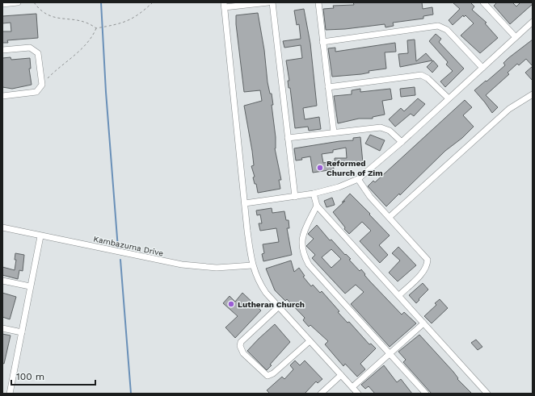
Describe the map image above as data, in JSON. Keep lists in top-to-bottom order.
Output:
{
  "streets": {
    "street": ["Kambazuma Drive"]
  },
  "places": ["Reformed Church of Zim", "Lutheran Church"],
  "scale_bar": "100 m"
}
